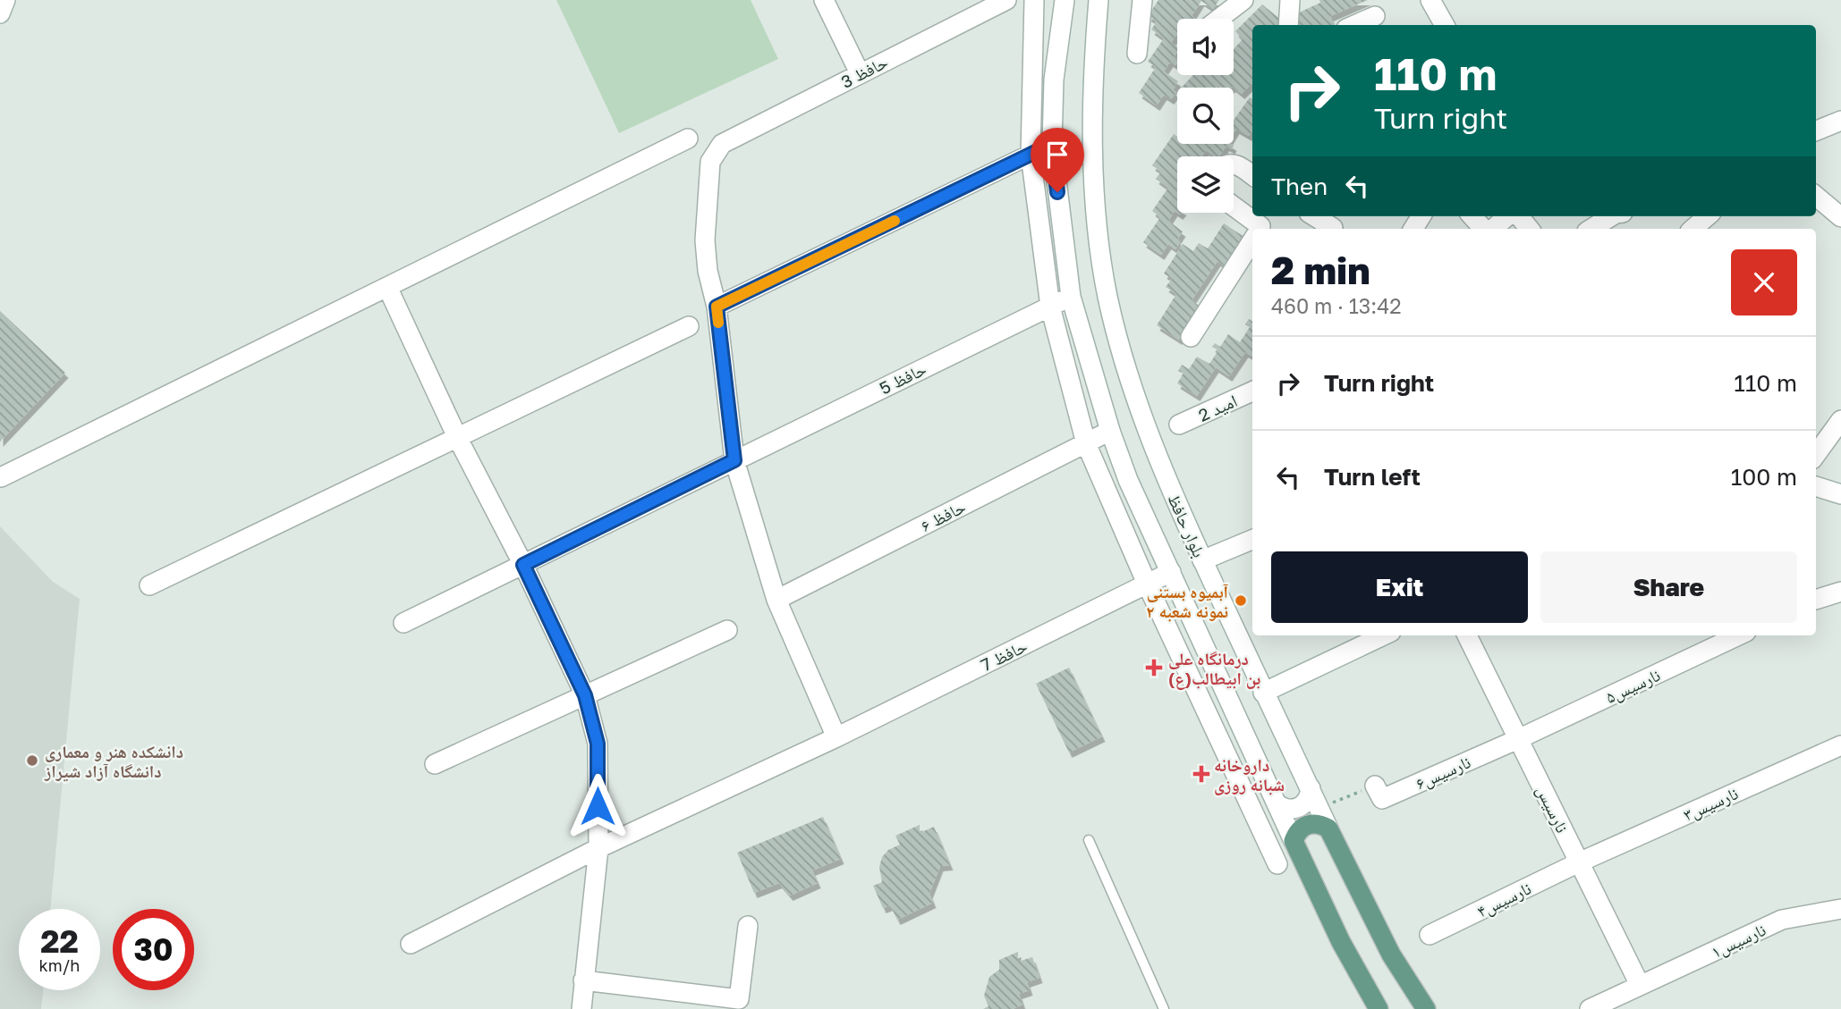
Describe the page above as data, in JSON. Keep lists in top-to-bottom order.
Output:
{
  "streets": {
    "main road": ["بلوار حافظ"],
    "street": [
      "حافظ 3",
      "حافظ 5",
      "امید 2",
      "حافظ ۶",
      "حافظ 7",
      "نارسیس۵",
      "نارسیس۶",
      "نارسیس۳",
      "نارسیس",
      "نارسیس۴",
      "نارسیس۱"
    ]
  },
  "crossings": [
    ["حافظ 5", "بلوار حافظ"],
    ["حافظ ۶", "بلوار حافظ"],
    ["بلوار حافظ", "حافظ 7"],
    ["نارسیس۵", "نارسیس۶"],
    ["نارسیس۵", "نارسیس"],
    ["نارسیس۶", "نارسیس"],
    ["نارسیس۳", "نارسیس"],
    ["نارسیس۳", "نارسیس۴"],
    ["نارسیس", "نارسیس۴"],
    ["نارسیس", "نارسیس۱"]
  ],
  "places": {
    "other": ["آبمیوه بستنی نمونه شعبه ۲", "دانشکده هنر و معماری دانشگاه آزاد شیراز"],
    "health": ["درمانگاه علی بن ابیطالب(ع)", "داروخانه شبانه روزی"]
  },
  "page": {
    "turn": ["110 m", "Turn right"],
    "then": "Then",
    "heading": ["2 min", "460 m · 13:42"],
    "list": [
      {
        "name": "Turn right",
        "value": "110 m"
      },
      {
        "name": "Turn left",
        "value": "100 m"
      }
    ],
    "buttons": ["Exit", "Share"],
    "speed": "22 km/h",
    "limit": "30"
  }
}
